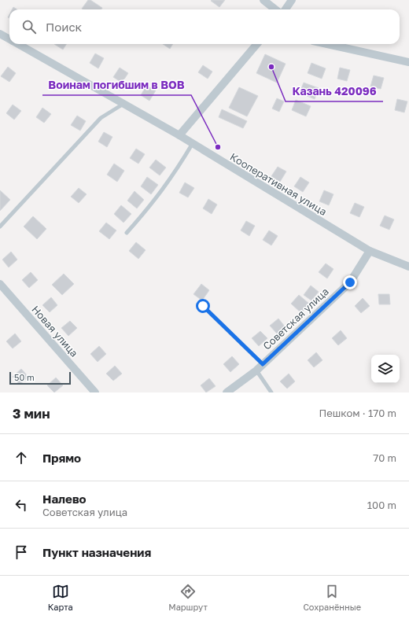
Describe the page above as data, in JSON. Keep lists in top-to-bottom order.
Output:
{
  "streets": {
    "street": ["Кооперативная улица", "Советская улица", "Новая улица"]
  },
  "crossings": [
    ["Кооперативная улица", "Советская улица"]
  ],
  "places": ["Казань 420096", "Воинам погибшим в ВОВ"],
  "scale_bar": "50 m",
  "page": {
    "search": "Поиск",
    "scale": "50 m",
    "heading": ["3 мин", "Пешком · 170 m"],
    "list": [
      ["Прямо", "70 m"],
      ["Налево", "Советская улица", "100 m"],
      "Пункт назначения"
    ],
    "nav": ["Карта", "Маршрут", "Сохранённые"]
  }
}
